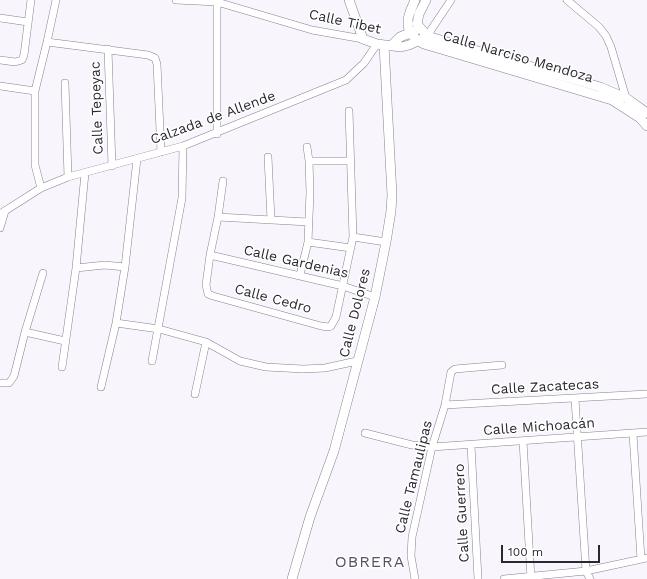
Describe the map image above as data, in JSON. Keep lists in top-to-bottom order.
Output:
{
  "streets": {
    "street": [
      "Calle Tibet",
      "Calle Narciso Mendoza",
      "Calle Tepeyac",
      "Calzada de Allende",
      "Calle Gardenias",
      "Calle Cedro",
      "Calle Dolores",
      "Calle Zacatecas",
      "Calle Michoacán",
      "Calle Tamaulipas",
      "Calle Guerrero"
    ]
  },
  "crossings": [
    ["Calle Tibet", "Calle Narciso Mendoza"],
    ["Calle Tibet", "Calzada de Allende"],
    ["Calle Tibet", "Calle Dolores"],
    ["Calle Tepeyac", "Calzada de Allende"],
    ["Calzada de Allende", "Calle Dolores"],
    ["Calle Gardenias", "Calle Cedro"],
    ["Calle Gardenias", "Calle Dolores"],
    ["Calle Zacatecas", "Calle Tamaulipas"],
    ["Calle Michoacán", "Calle Tamaulipas"],
    ["Calle Michoacán", "Calle Guerrero"]
  ],
  "districts": ["OBRERA"],
  "scale_bar": "100 m"
}
